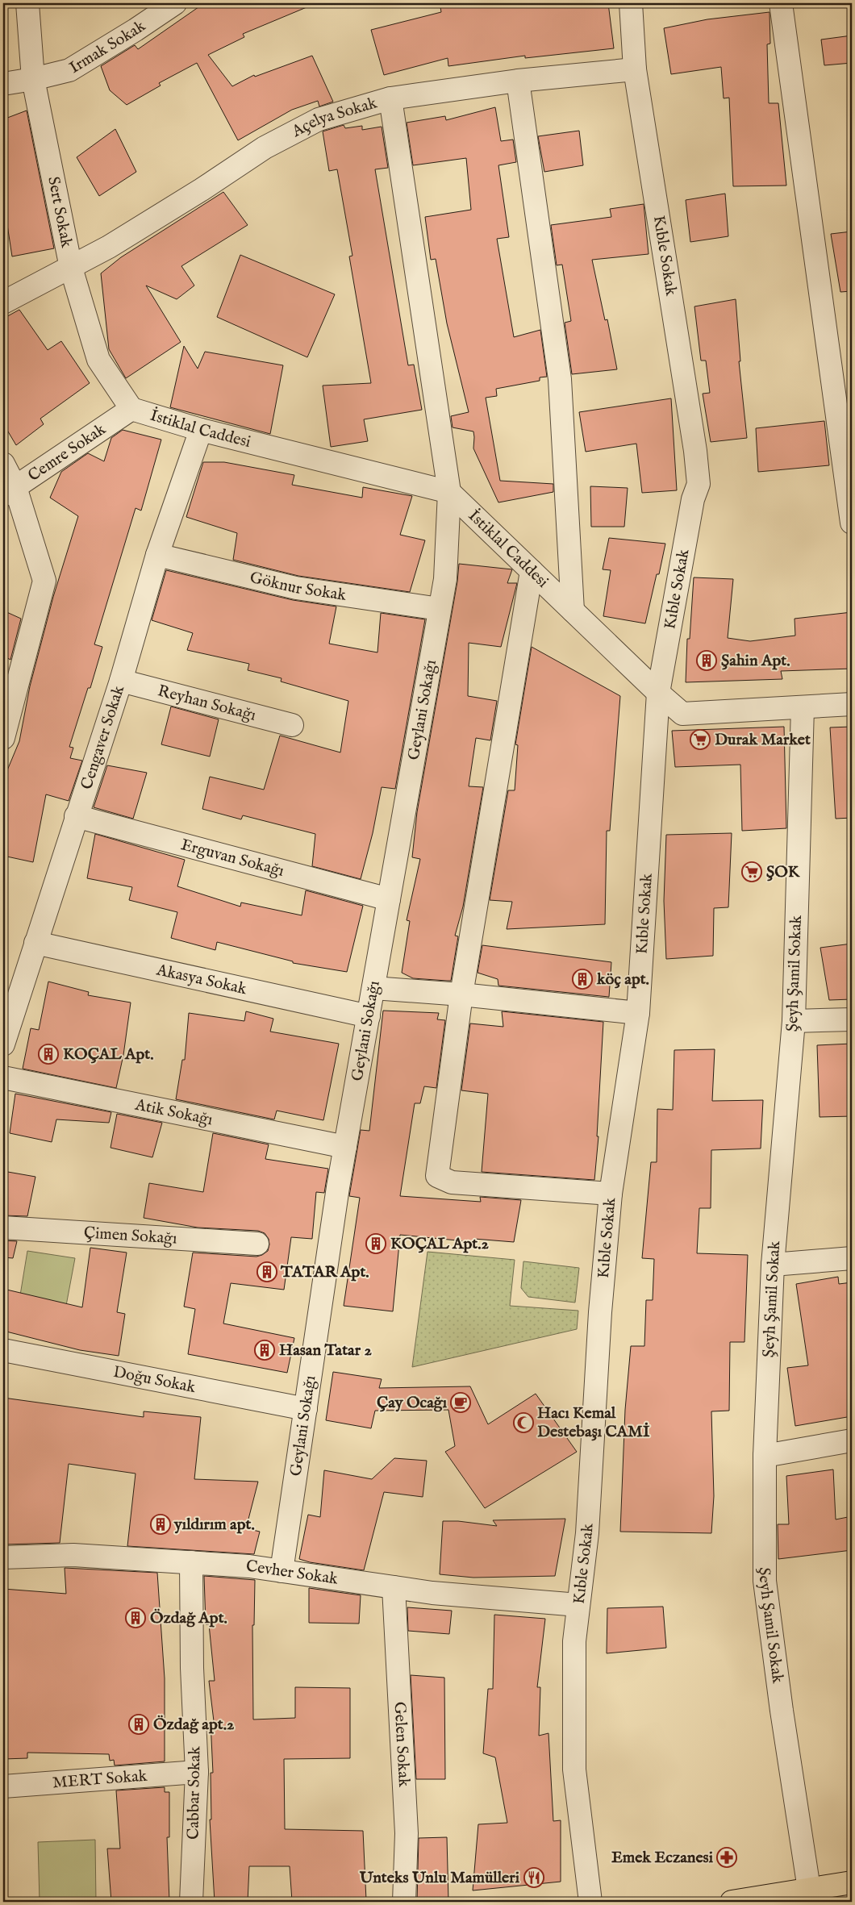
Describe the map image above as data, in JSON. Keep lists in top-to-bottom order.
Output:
{
  "streets": {
    "street": [
      "Irmak Sokak",
      "Açelya Sokak",
      "Sert Sokak",
      "Kıble Sokak",
      "İstiklal Caddesi",
      "Cemre Sokak",
      "Göknur Sokak",
      "Reyhan Sokağı",
      "Geylani Sokağı",
      "Cengaver Sokak",
      "Erguvan Sokağı",
      "Şeyh Şamil Sokak",
      "Akasya Sokak",
      "Atik Sokağı",
      "Çimen Sokağı",
      "Doğu Sokak",
      "Cevher Sokak",
      "Gelen Sokak",
      "MERT Sokak",
      "Cabbar Sokak"
    ]
  },
  "crossings": [
    ["Irmak Sokak", "Sert Sokak"],
    ["Açelya Sokak", "Sert Sokak"],
    ["Açelya Sokak", "Kıble Sokak"],
    ["Açelya Sokak", "Geylani Sokağı"],
    ["Sert Sokak", "İstiklal Caddesi"],
    ["Sert Sokak", "Cemre Sokak"],
    ["Kıble Sokak", "İstiklal Caddesi"],
    ["Kıble Sokak", "Cevher Sokak"],
    ["İstiklal Caddesi", "Cemre Sokak"],
    ["İstiklal Caddesi", "Geylani Sokağı"],
    ["İstiklal Caddesi", "Cengaver Sokak"],
    ["İstiklal Caddesi", "Şeyh Şamil Sokak"],
    ["Göknur Sokak", "Geylani Sokağı"],
    ["Göknur Sokak", "Cengaver Sokak"],
    ["Reyhan Sokağı", "Cengaver Sokak"],
    ["Geylani Sokağı", "Erguvan Sokağı"],
    ["Geylani Sokağı", "Akasya Sokak"],
    ["Geylani Sokağı", "Atik Sokağı"],
    ["Geylani Sokağı", "Doğu Sokak"],
    ["Geylani Sokağı", "Cevher Sokak"],
    ["Cengaver Sokak", "Erguvan Sokağı"],
    ["Cengaver Sokak", "Akasya Sokak"],
    ["Cevher Sokak", "Gelen Sokak"],
    ["Cevher Sokak", "Cabbar Sokak"],
    ["MERT Sokak", "Cabbar Sokak"]
  ],
  "places": {
    "building": [
      "Şahin Apt.",
      "köç apt.",
      "KOÇAL Apt.",
      "KOÇAL Apt.2",
      "TATAR Apt.",
      "Hasan Tatar 2",
      "yıldırım apt.",
      "Özdağ Apt.",
      "Özdağ apt.2"
    ],
    "supermarket": ["Durak Market", "ŞOK"],
    "cafe": ["Çay Ocağı"],
    "mosque": ["Hacı Kemal Destebaşı CAMİ"],
    "pharmacy": ["Emek Eczanesi"],
    "restaurant": ["Unteks Unlu Mamülleri"]
  }
}
